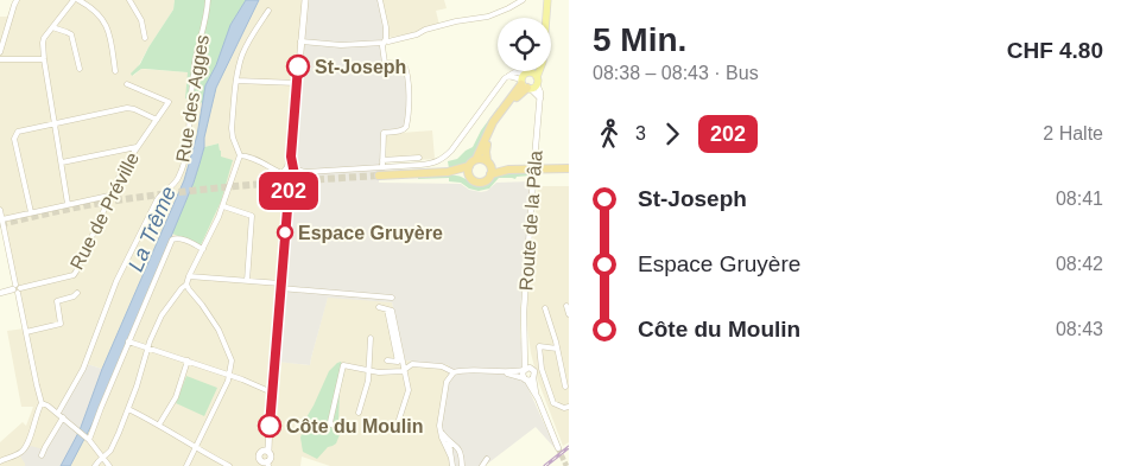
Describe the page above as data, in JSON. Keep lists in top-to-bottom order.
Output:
{
  "streets": {
    "street": ["Rue des Agges", "Rue de Préville", "Route de la Pâla"]
  },
  "water": ["La Trême"],
  "places": ["St-Joseph", "Espace Gruyère", "Côte du Moulin"],
  "lines": ["bus line 202"],
  "page": {
    "on_map": "202",
    "heading": ["5 Min.", "08:38 – 08:43 · Bus", "CHF 4.80"],
    "legs": ["3", "202", "2 Halte"],
    "list": [
      {
        "name": "St-Joseph",
        "value": "08:41"
      },
      {
        "name": "Espace Gruyère",
        "value": "08:42"
      },
      {
        "name": "Côte du Moulin",
        "value": "08:43"
      }
    ]
  }
}
